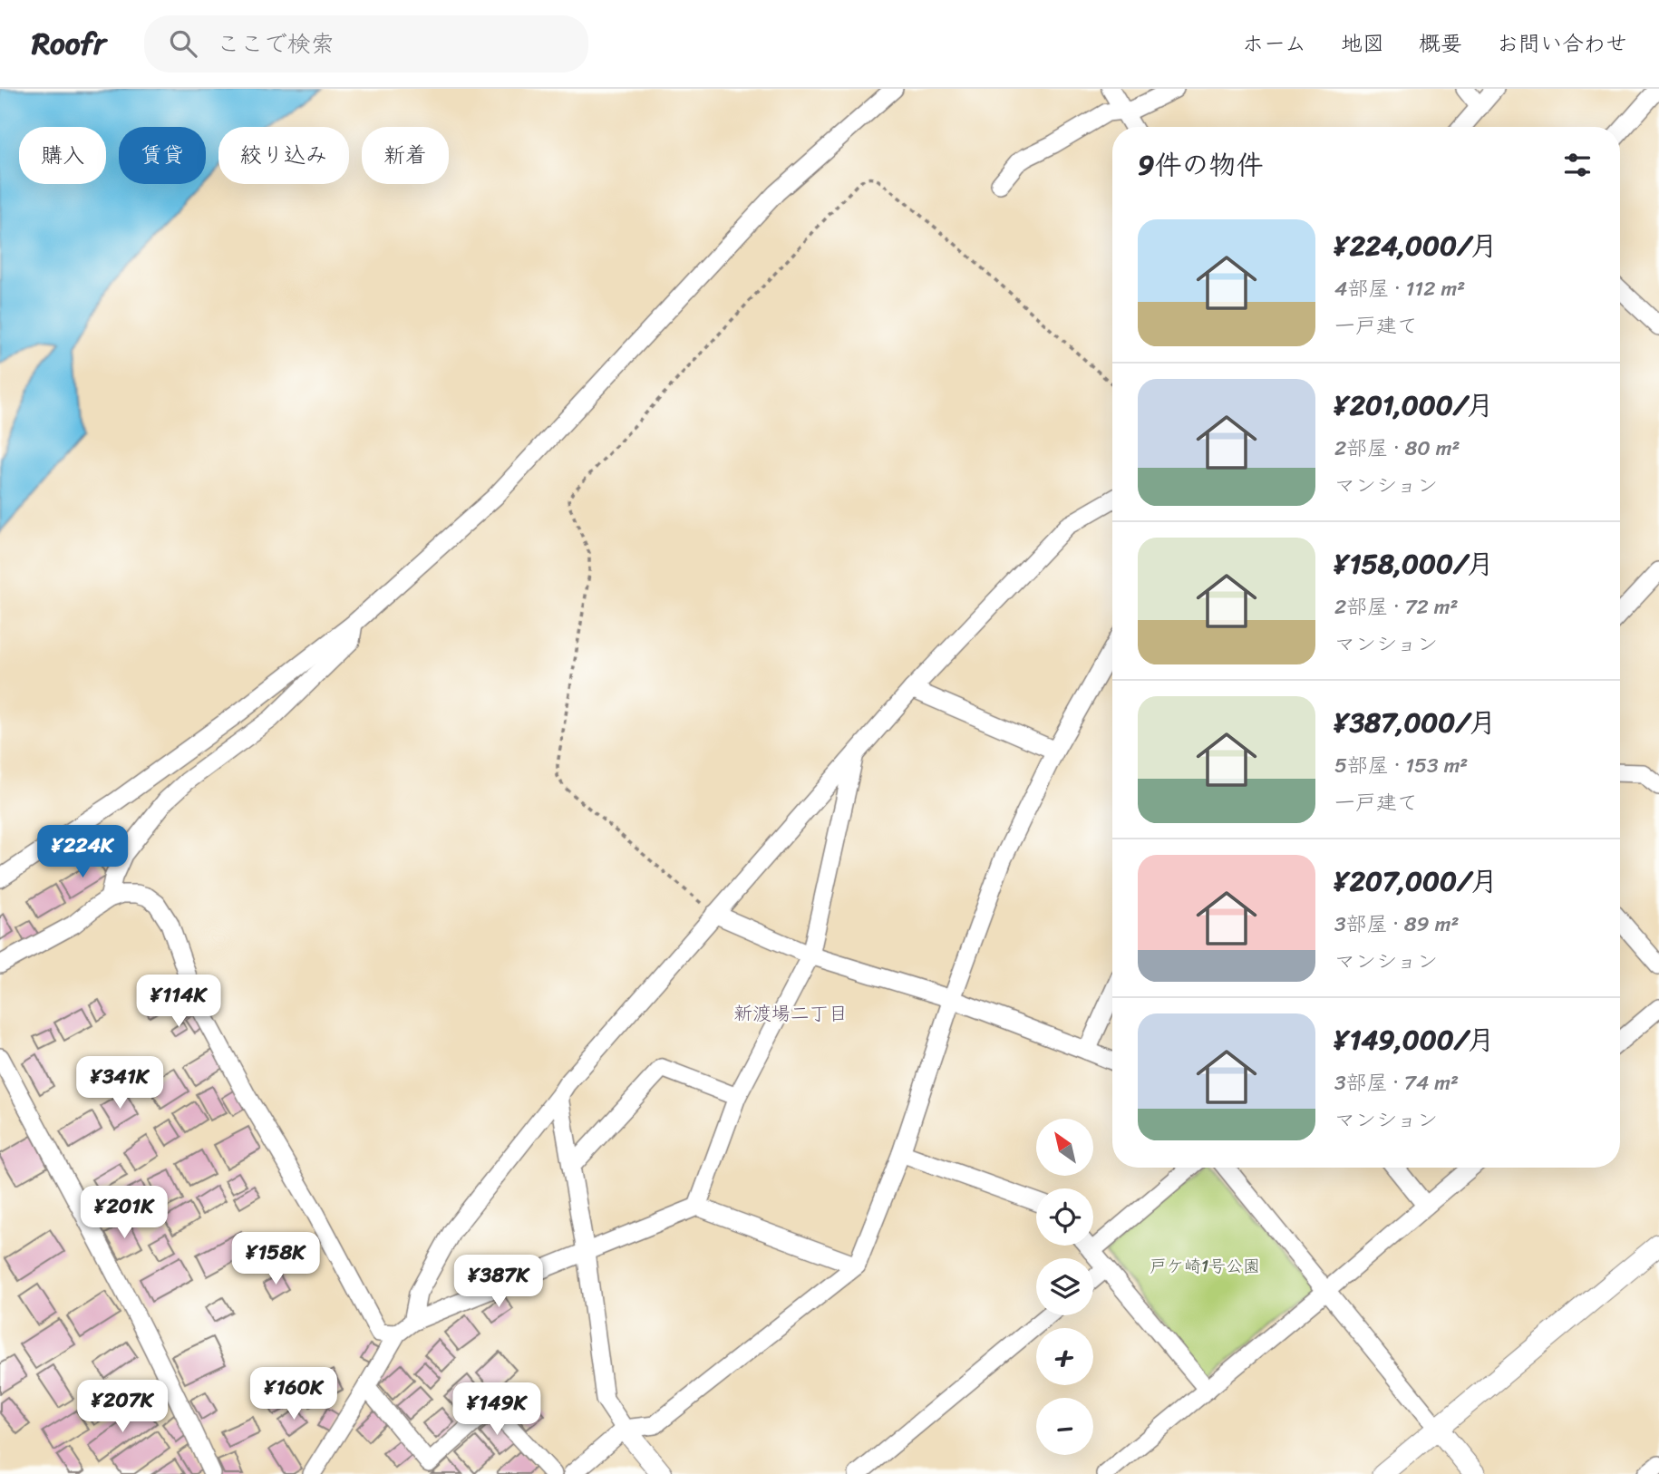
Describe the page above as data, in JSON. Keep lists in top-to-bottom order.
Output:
{
  "districts": ["新渡場二丁目"],
  "parks": ["戸ケ崎1号公園"],
  "north": "top left",
  "page": {
    "header": "Roofr",
    "search": "ここで検索",
    "nav": [
      "ホーム",
      "地図",
      "概要",
      "お問い合わせ"
    ],
    "chip": [
      "購入",
      "賃貸",
      "絞り込み",
      "新着"
    ],
    "heading": "9件の物件",
    "list": [
      {
        "name": "¥224,000/月",
        "note": "4部屋 · 112 m² · 一戸建て"
      },
      {
        "name": "¥201,000/月",
        "note": "2部屋 · 80 m² · マンション"
      },
      {
        "name": "¥158,000/月",
        "note": "2部屋 · 72 m² · マンション"
      },
      {
        "name": "¥387,000/月",
        "note": "5部屋 · 153 m² · 一戸建て"
      },
      {
        "name": "¥207,000/月",
        "note": "3部屋 · 89 m² · マンション"
      },
      {
        "name": "¥149,000/月",
        "note": "3部屋 · 74 m² · マンション"
      }
    ],
    "price": [
      "¥224K",
      "¥114K",
      "¥341K",
      "¥201K",
      "¥158K",
      "¥387K",
      "¥160K",
      "¥207K",
      "¥149K"
    ],
    "map_buttons": ["+", "−"]
  }
}
